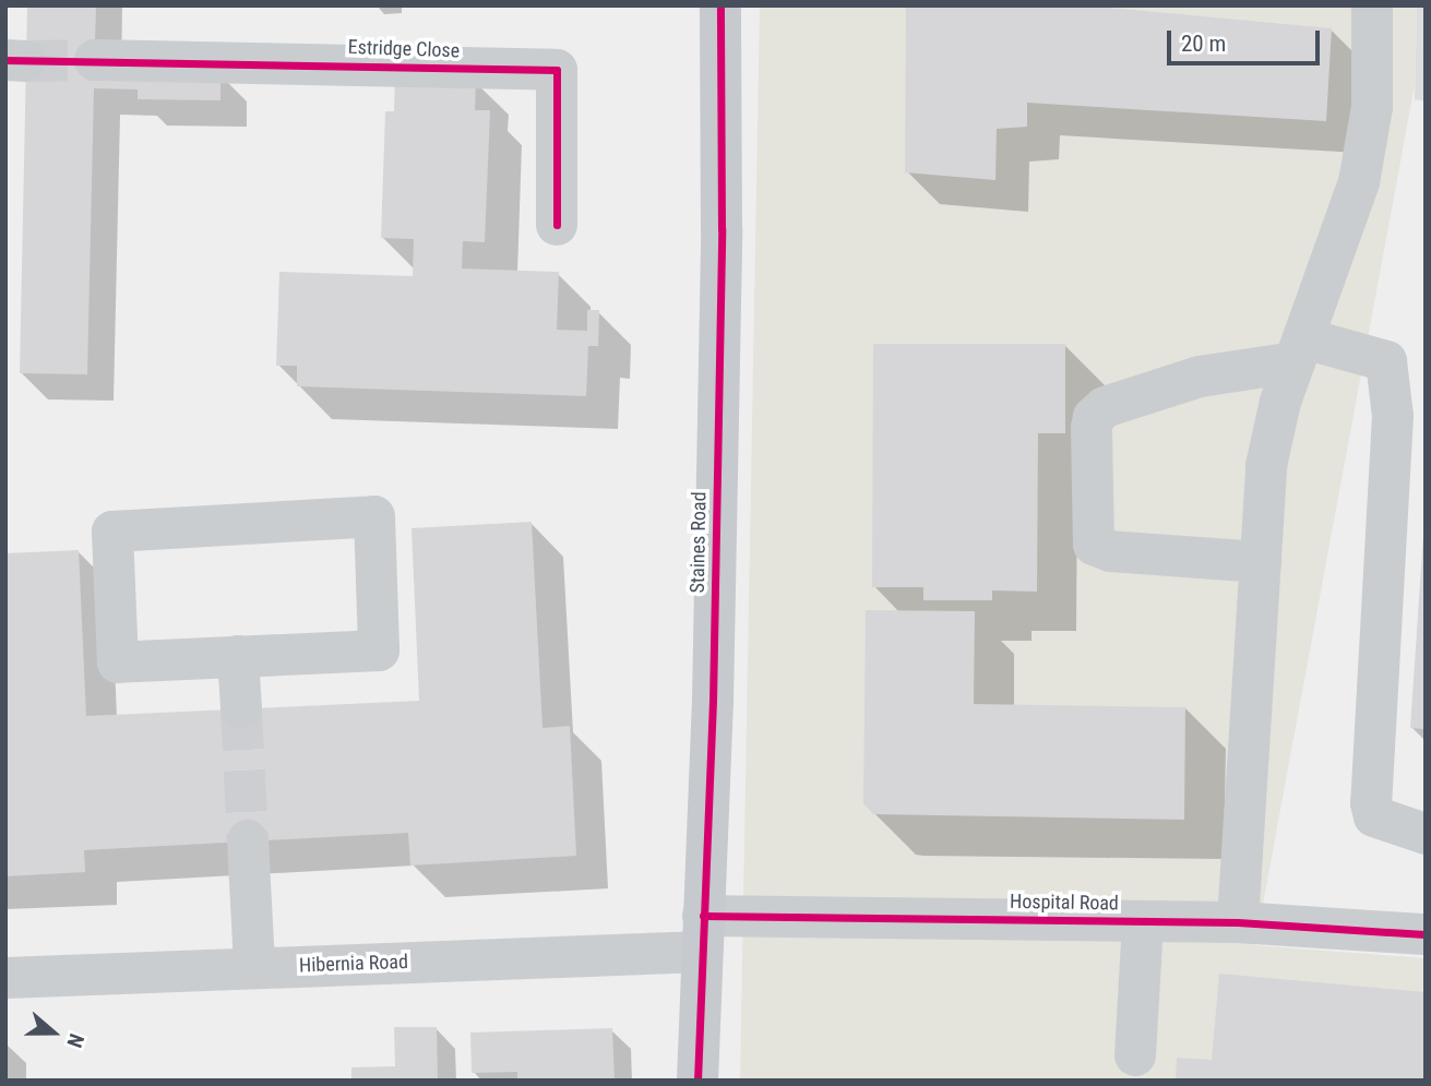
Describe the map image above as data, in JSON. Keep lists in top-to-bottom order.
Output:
{
  "streets": {
    "main road": ["Staines Road"],
    "street": ["Estridge Close", "Hospital Road", "Hibernia Road"]
  },
  "crossings": [
    ["Staines Road", "Hospital Road"],
    ["Staines Road", "Hibernia Road"],
    ["Hospital Road", "Hibernia Road"]
  ],
  "scale_bar": "20 m",
  "north": "right"
}
